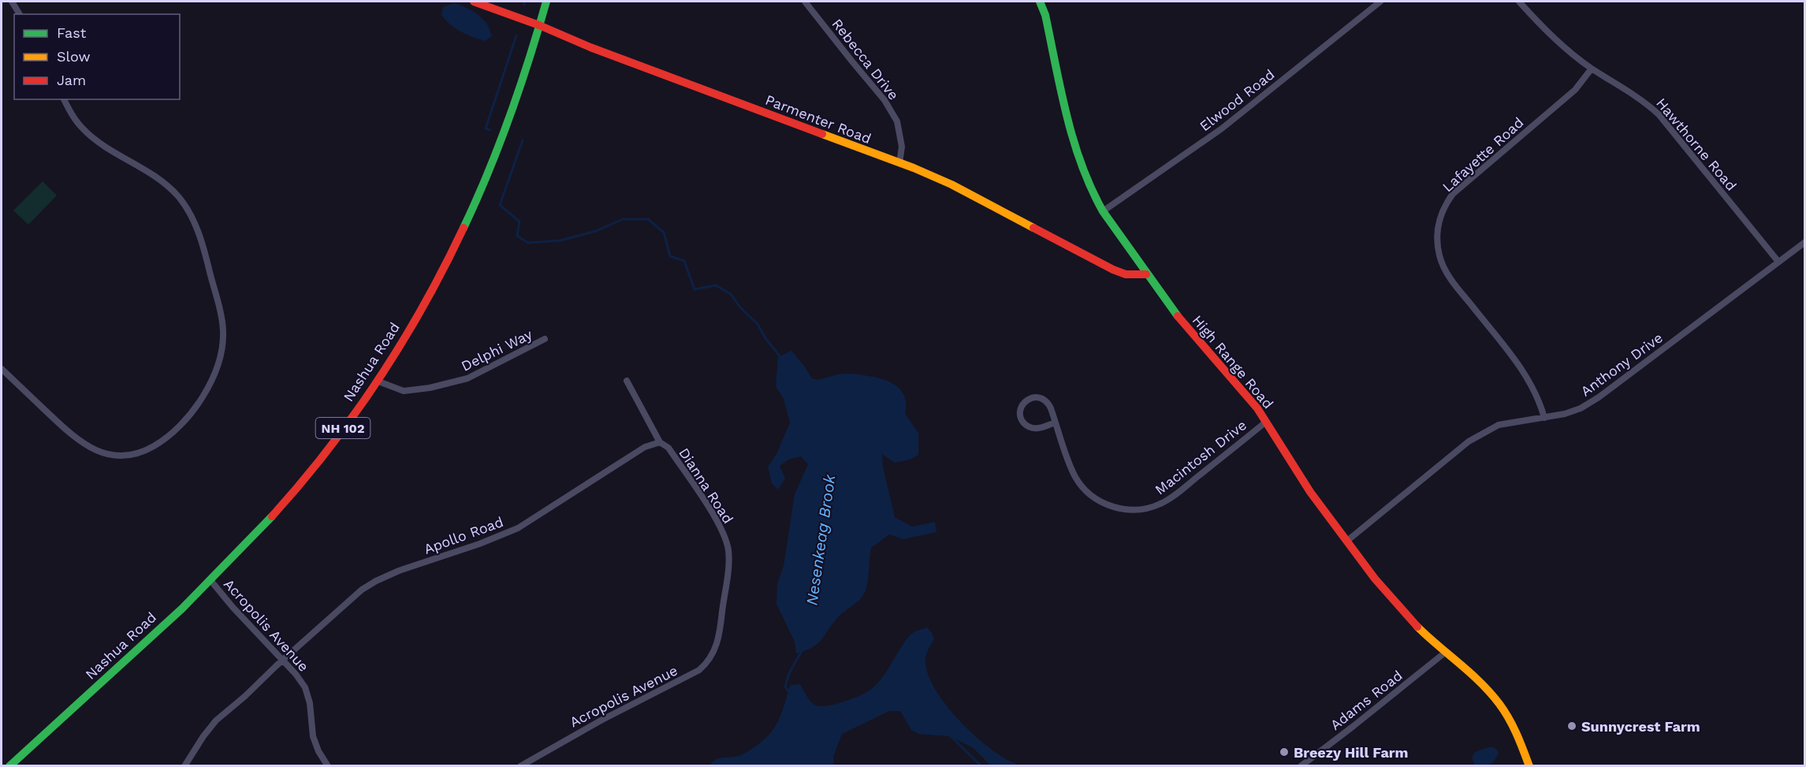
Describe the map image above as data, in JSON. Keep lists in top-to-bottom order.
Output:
{
  "streets": {
    "street": [
      "Rebecca Drive",
      "Elwood Road",
      "Parmenter Road",
      "Hawthorne Road",
      "Lafayette Road",
      "Delphi Way",
      "Nashua Road",
      "High Range Road",
      "Anthony Drive",
      "NH 102",
      "Macintosh Drive",
      "Dianna Road",
      "Apollo Road",
      "Acropolis Avenue",
      "Adams Road"
    ]
  },
  "crossings": [
    ["Rebecca Drive", "Parmenter Road"],
    ["Elwood Road", "High Range Road"],
    ["Parmenter Road", "Nashua Road"],
    ["Parmenter Road", "High Range Road"],
    ["Hawthorne Road", "Lafayette Road"],
    ["Hawthorne Road", "Anthony Drive"],
    ["Lafayette Road", "Anthony Drive"],
    ["Delphi Way", "Nashua Road"],
    ["Nashua Road", "Acropolis Avenue"],
    ["High Range Road", "Anthony Drive"],
    ["High Range Road", "Macintosh Drive"],
    ["High Range Road", "Adams Road"],
    ["Dianna Road", "Apollo Road"],
    ["Dianna Road", "Acropolis Avenue"],
    ["Apollo Road", "Acropolis Avenue"]
  ],
  "water": ["Nesenkeag Brook"],
  "places": ["Sunnycrest Farm", "Breezy Hill Farm"],
  "legend": ["Fast", "Slow", "Jam"]
}
